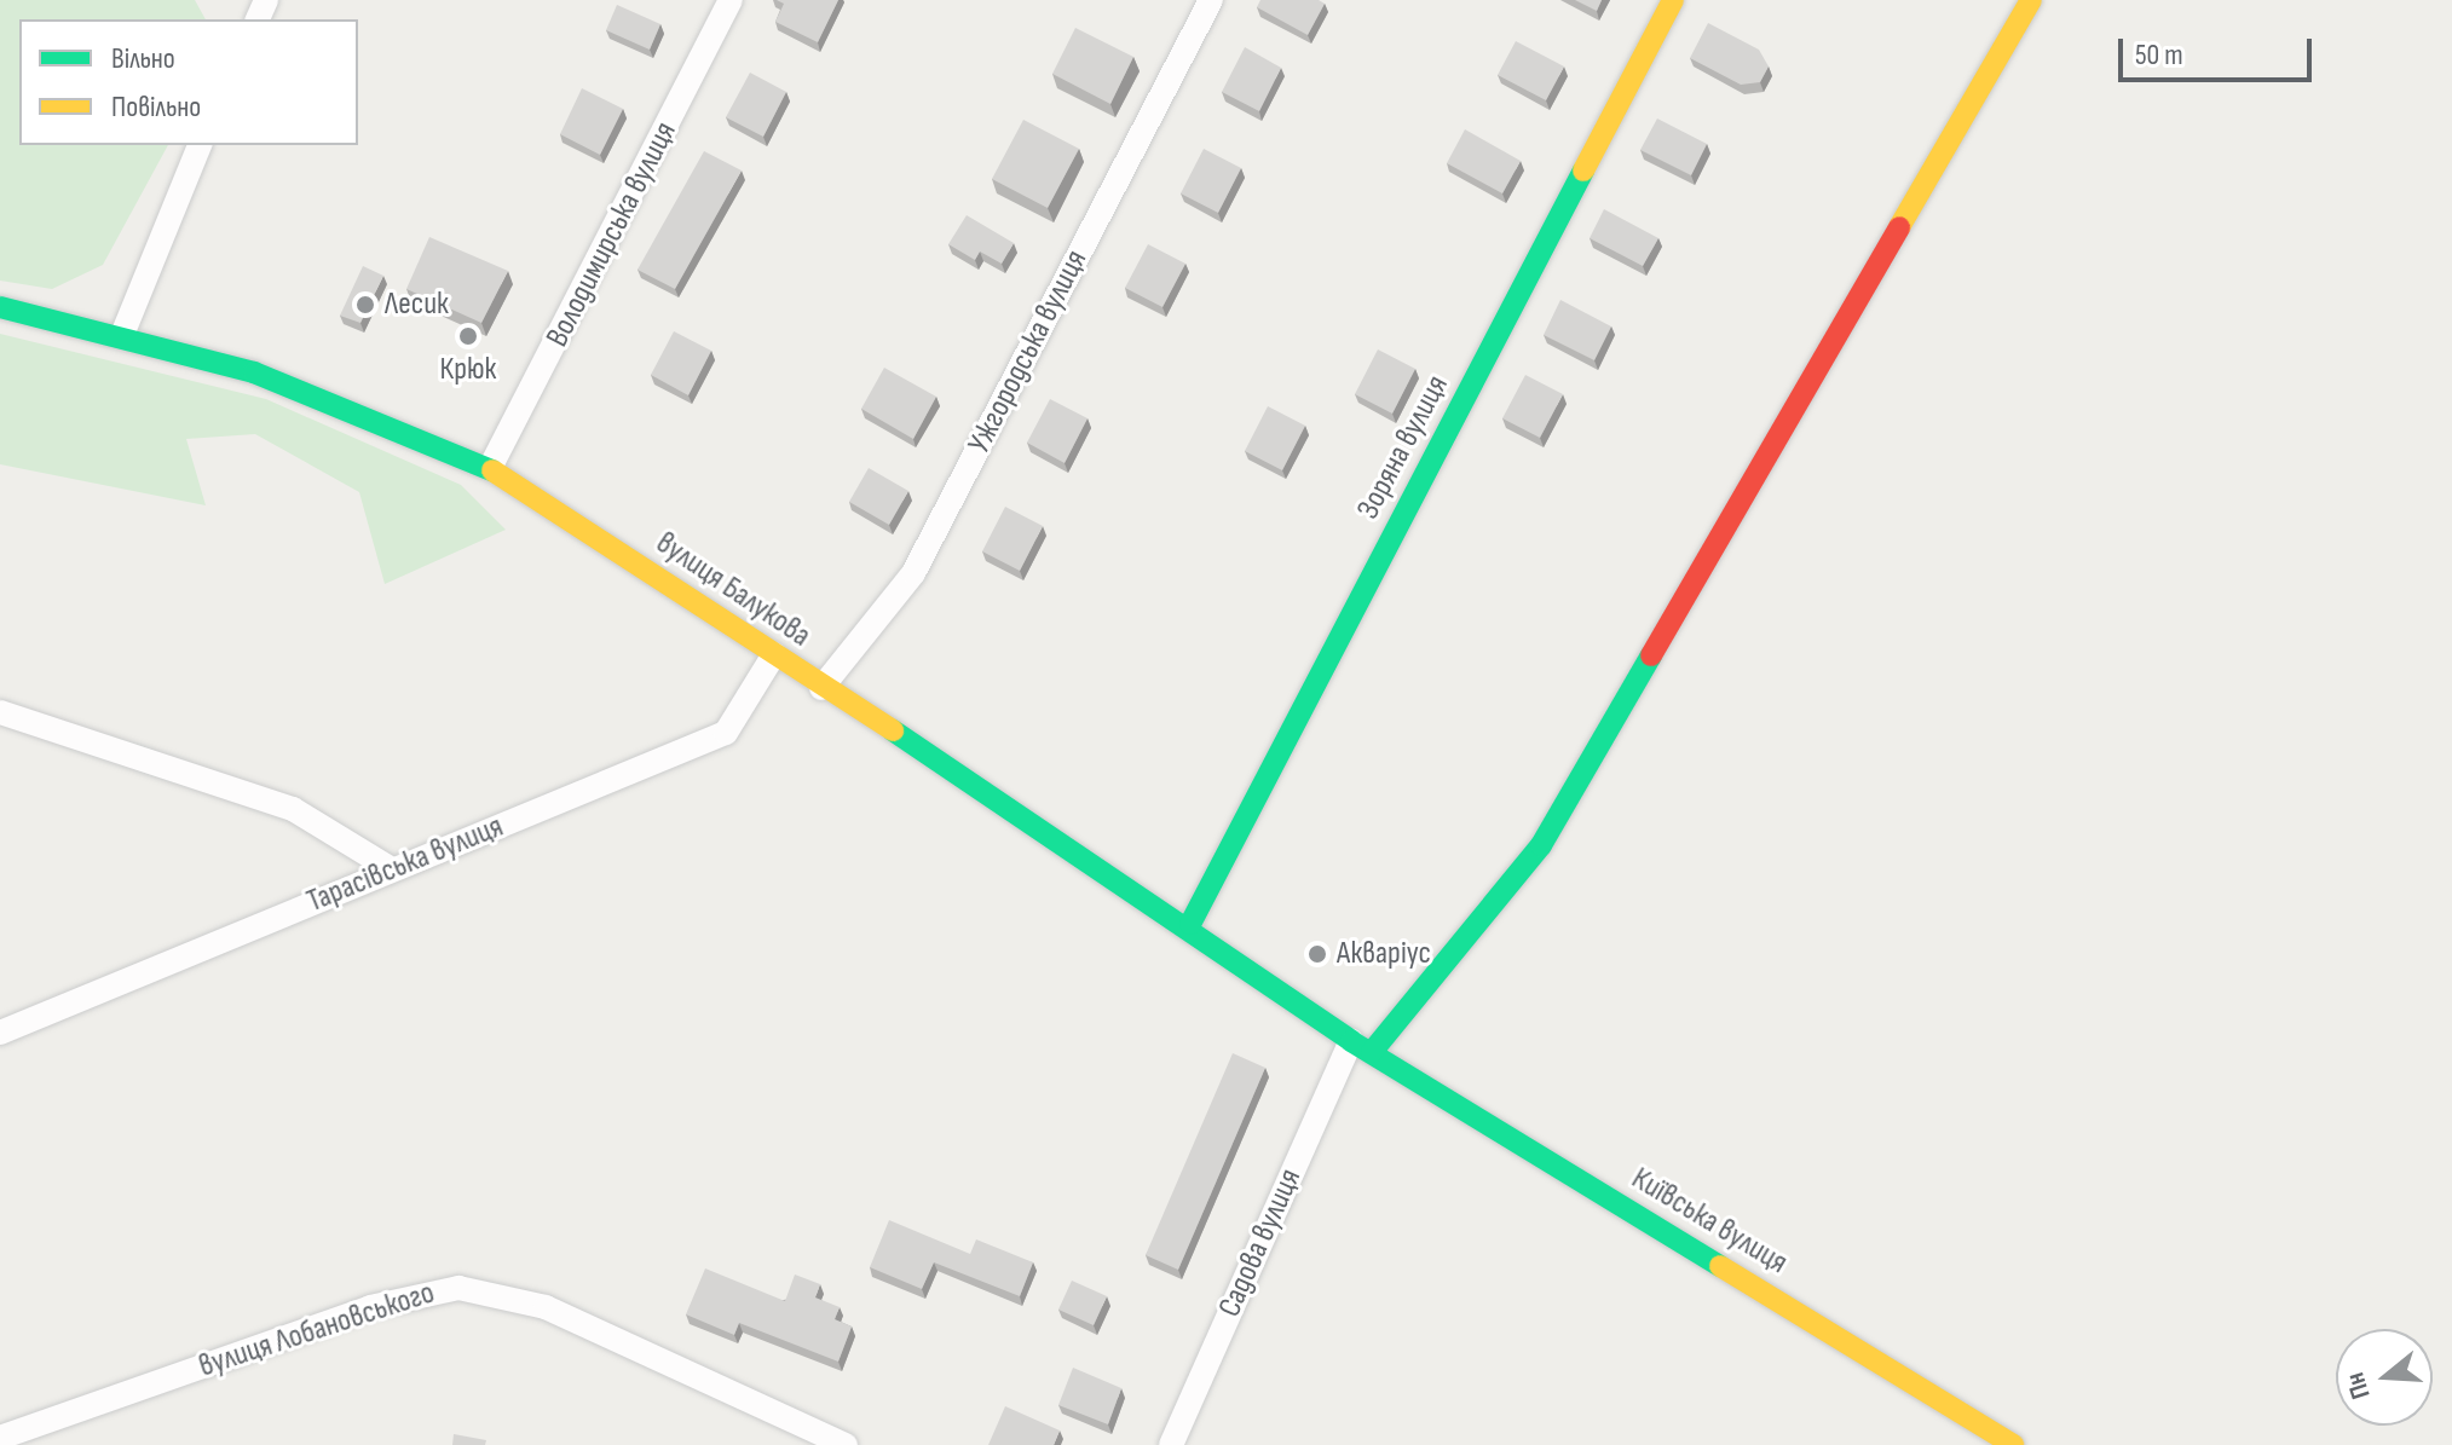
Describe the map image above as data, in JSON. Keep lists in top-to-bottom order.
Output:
{
  "streets": {
    "main road": ["Зоряна вулиця", "вулиця Балукова", "Київська вулиця"],
    "street": [
      "Володимирська вулиця",
      "Ужгородська вулиця",
      "Тарасівська вулиця",
      "Садова вулиця",
      "вулиця Лобановського"
    ]
  },
  "crossings": [
    ["Володимирська вулиця", "вулиця Балукова"],
    ["Ужгородська вулиця", "вулиця Балукова"],
    ["Зоряна вулиця", "вулиця Балукова"],
    ["вулиця Балукова", "Тарасівська вулиця"],
    ["вулиця Балукова", "Київська вулиця"],
    ["вулиця Балукова", "Садова вулиця"],
    ["Київська вулиця", "Садова вулиця"]
  ],
  "places": ["Лесик", "Крюк", "Акваріус"],
  "legend": ["Вільно", "Повільно"],
  "scale_bar": "50 m",
  "north": "left"
}
